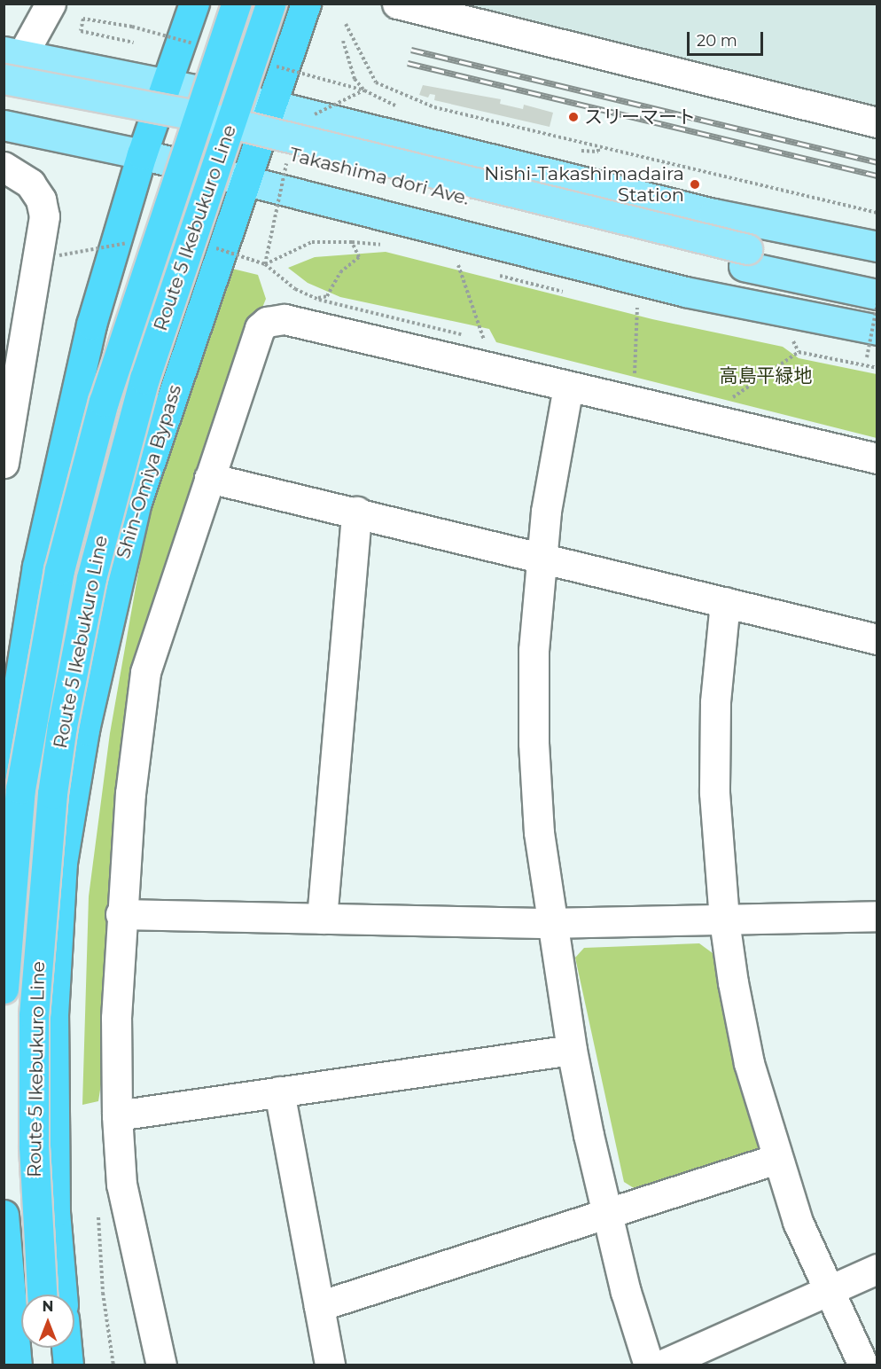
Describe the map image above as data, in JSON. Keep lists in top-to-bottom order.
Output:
{
  "streets": {
    "highway": ["Route 5 Ikebukuro Line", "Shin-Omiya Bypass"],
    "main road": ["Takashima dori Ave."]
  },
  "parks": ["高島平緑地"],
  "places": ["スリーマート", "Nishi-Takashimadaira Station"],
  "scale_bar": "20 m",
  "north": "top"
}
